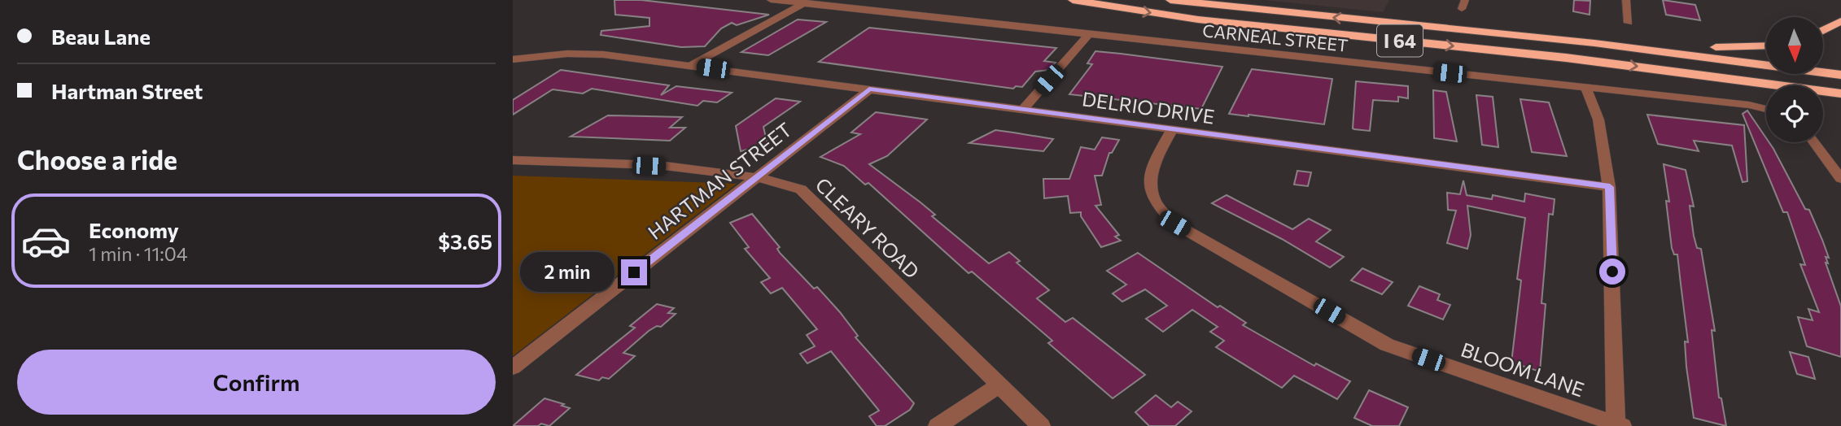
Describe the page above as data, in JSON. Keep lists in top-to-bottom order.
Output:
{
  "streets": {
    "highway": ["I 64"],
    "street": [
      "CARNEAL STREET",
      "DELRIO DRIVE",
      "HARTMAN STREET",
      "CLEARY ROAD",
      "BLOOM LANE"
    ]
  },
  "crossings": [
    ["DELRIO DRIVE", "HARTMAN STREET"],
    ["DELRIO DRIVE", "BLOOM LANE"],
    ["HARTMAN STREET", "CLEARY ROAD"]
  ],
  "north": "bottom",
  "page": {
    "banner": ["Beau Lane", "Hartman Street"],
    "heading": "Choose a ride",
    "list": [
      {
        "name": "Economy",
        "note": "1 min · 11:04",
        "value": "$3.65"
      }
    ],
    "bubble": "2 min",
    "buttons": "Confirm"
  }
}
